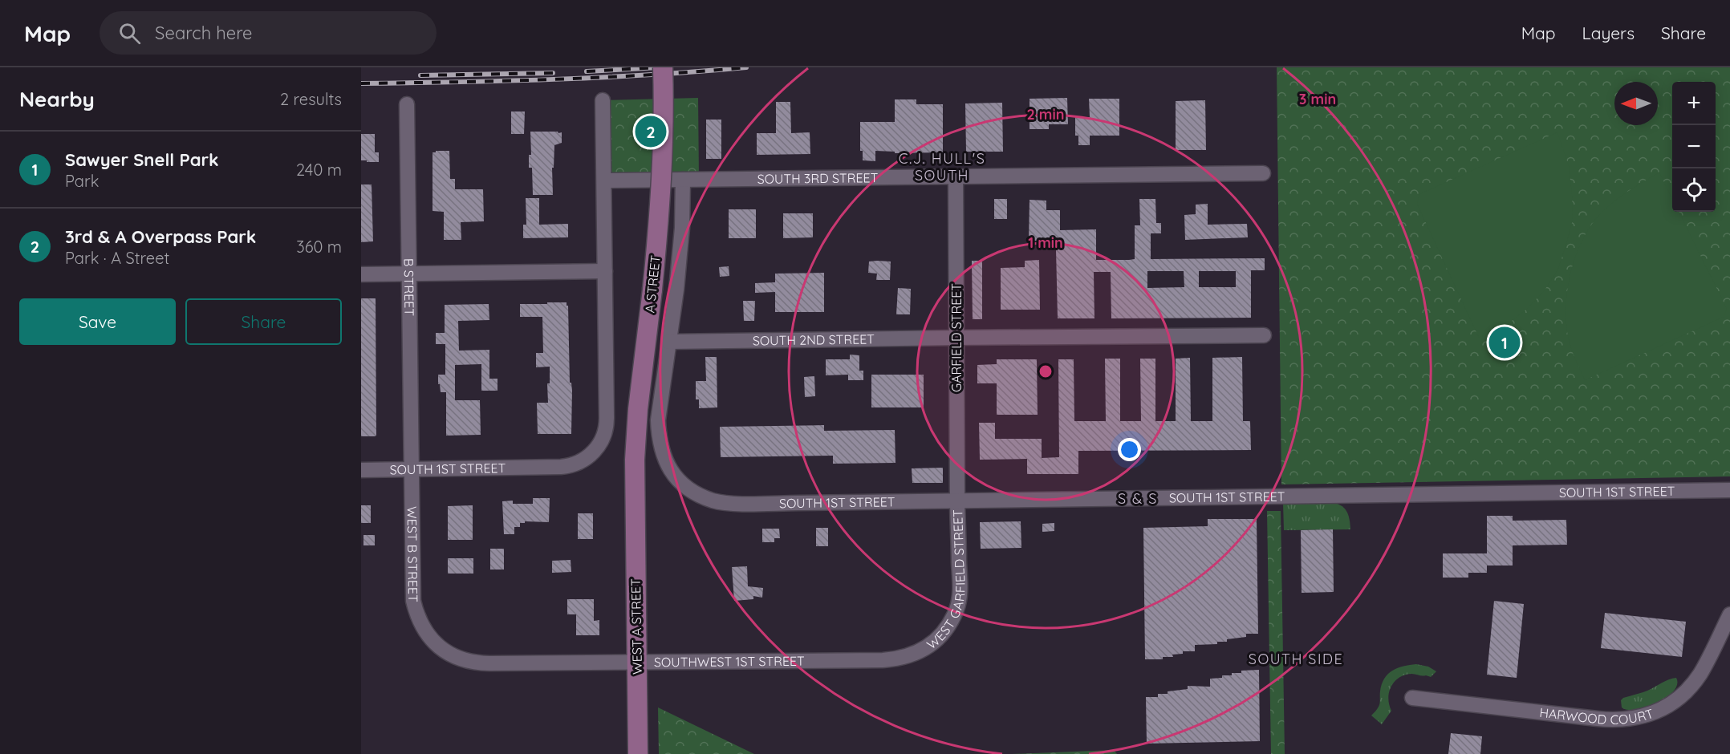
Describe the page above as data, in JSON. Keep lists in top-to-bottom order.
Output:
{
  "streets": {
    "main road": ["A STREET", "WEST A STREET"],
    "street": [
      "SOUTH 3RD STREET",
      "B STREET",
      "GARFIELD STREET",
      "SOUTH 2ND STREET",
      "SOUTH 1ST STREET",
      "WEST B STREET",
      "WEST GARFIELD STREET",
      "SOUTHWEST 1ST STREET",
      "HARWOOD COURT"
    ]
  },
  "crossings": [
    ["SOUTH 3RD STREET", "A STREET"],
    ["SOUTH 3RD STREET", "GARFIELD STREET"],
    ["A STREET", "SOUTH 2ND STREET"],
    ["A STREET", "SOUTH 1ST STREET"],
    ["A STREET", "WEST A STREET"],
    ["B STREET", "SOUTH 1ST STREET"],
    ["B STREET", "WEST B STREET"],
    ["GARFIELD STREET", "SOUTH 2ND STREET"],
    ["GARFIELD STREET", "SOUTH 1ST STREET"],
    ["GARFIELD STREET", "WEST GARFIELD STREET"],
    ["SOUTH 1ST STREET", "WEST B STREET"],
    ["SOUTH 1ST STREET", "WEST GARFIELD STREET"],
    ["WEST B STREET", "SOUTHWEST 1ST STREET"],
    ["WEST GARFIELD STREET", "SOUTHWEST 1ST STREET"],
    ["WEST A STREET", "SOUTHWEST 1ST STREET"]
  ],
  "districts": ["C.J. HULL'S SOUTH", "S & S", "SOUTH SIDE"],
  "north": "left",
  "page": {
    "header": "Map",
    "search": "Search here",
    "nav": ["Map", "Layers", "Share"],
    "heading": ["Nearby", "2 results"],
    "map_buttons": ["+", "−"],
    "pins": ["2", "1"],
    "list": [
      {
        "mark": "1",
        "name": "Sawyer Snell Park",
        "note": "Park",
        "value": "240 m"
      },
      {
        "mark": "2",
        "name": "3rd & A Overpass Park",
        "note": "Park · A Street",
        "value": "360 m"
      }
    ],
    "buttons": ["Save", "Share"]
  },
  "rings": ["3 min", "2 min", "1 min"]
}
